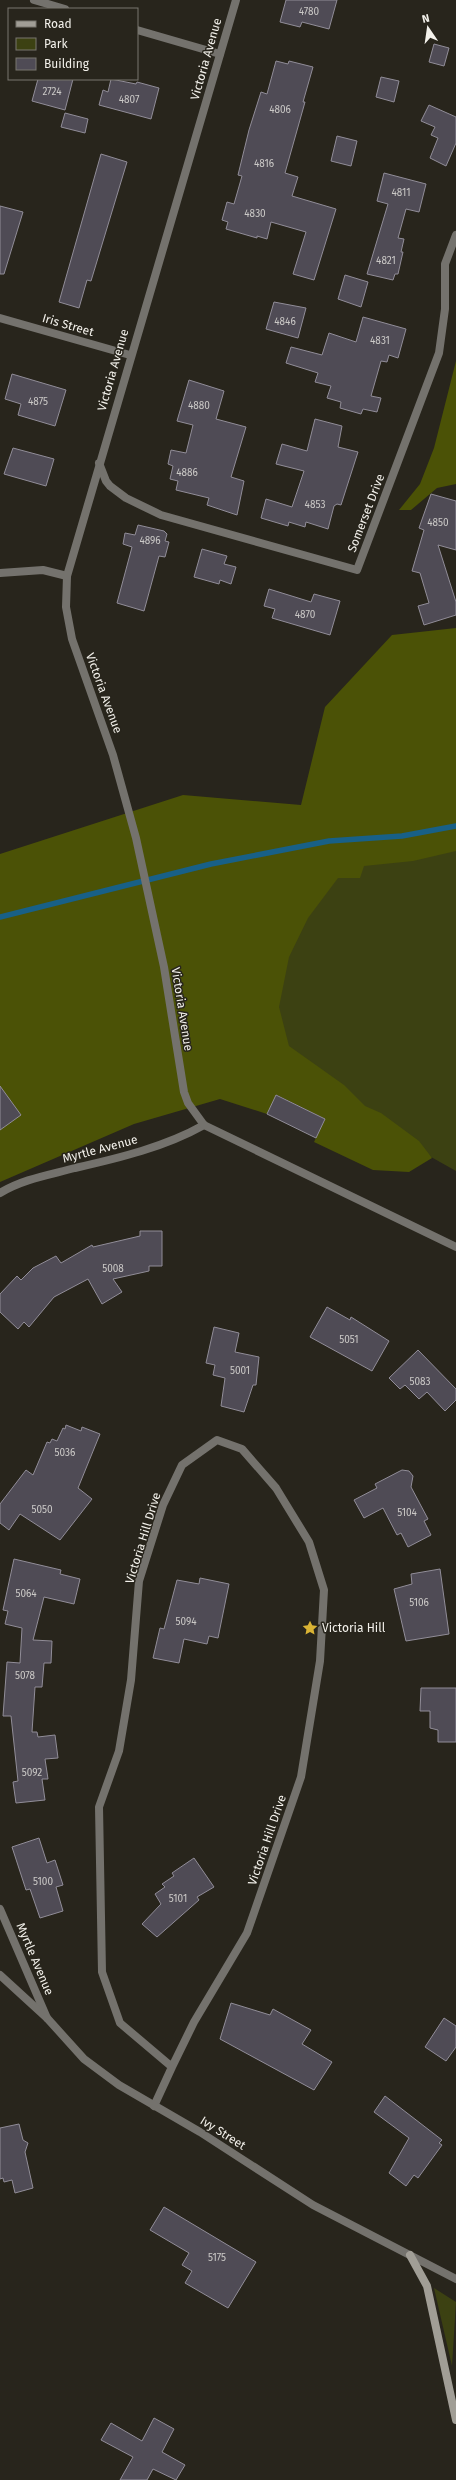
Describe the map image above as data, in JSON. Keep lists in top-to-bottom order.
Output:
{
  "streets": {
    "street": [
      "Victoria Avenue",
      "Iris Street",
      "Somerset Drive",
      "Myrtle Avenue",
      "Victoria Hill Drive",
      "Ivy Street"
    ]
  },
  "crossings": [
    ["Victoria Avenue", "Iris Street"],
    ["Victoria Avenue", "Somerset Drive"],
    ["Victoria Avenue", "Myrtle Avenue"],
    ["Myrtle Avenue", "Ivy Street"],
    ["Victoria Hill Drive", "Ivy Street"]
  ],
  "places": {
    "place": ["Victoria Hill"]
  },
  "house_numbers": [
    "4780",
    "2724",
    "4807",
    "4806",
    "4816",
    "4811",
    "4830",
    "4821",
    "4846",
    "4831",
    "4875",
    "4880",
    "4886",
    "4853",
    "4850",
    "4896",
    "4870",
    "5008",
    "5051",
    "5001",
    "5083",
    "5036",
    "5050",
    "5104",
    "5064",
    "5106",
    "5094",
    "5078",
    "5092",
    "5100",
    "5101",
    "5175"
  ],
  "legend": ["Road", "Park", "Building"],
  "north": "top"
}
